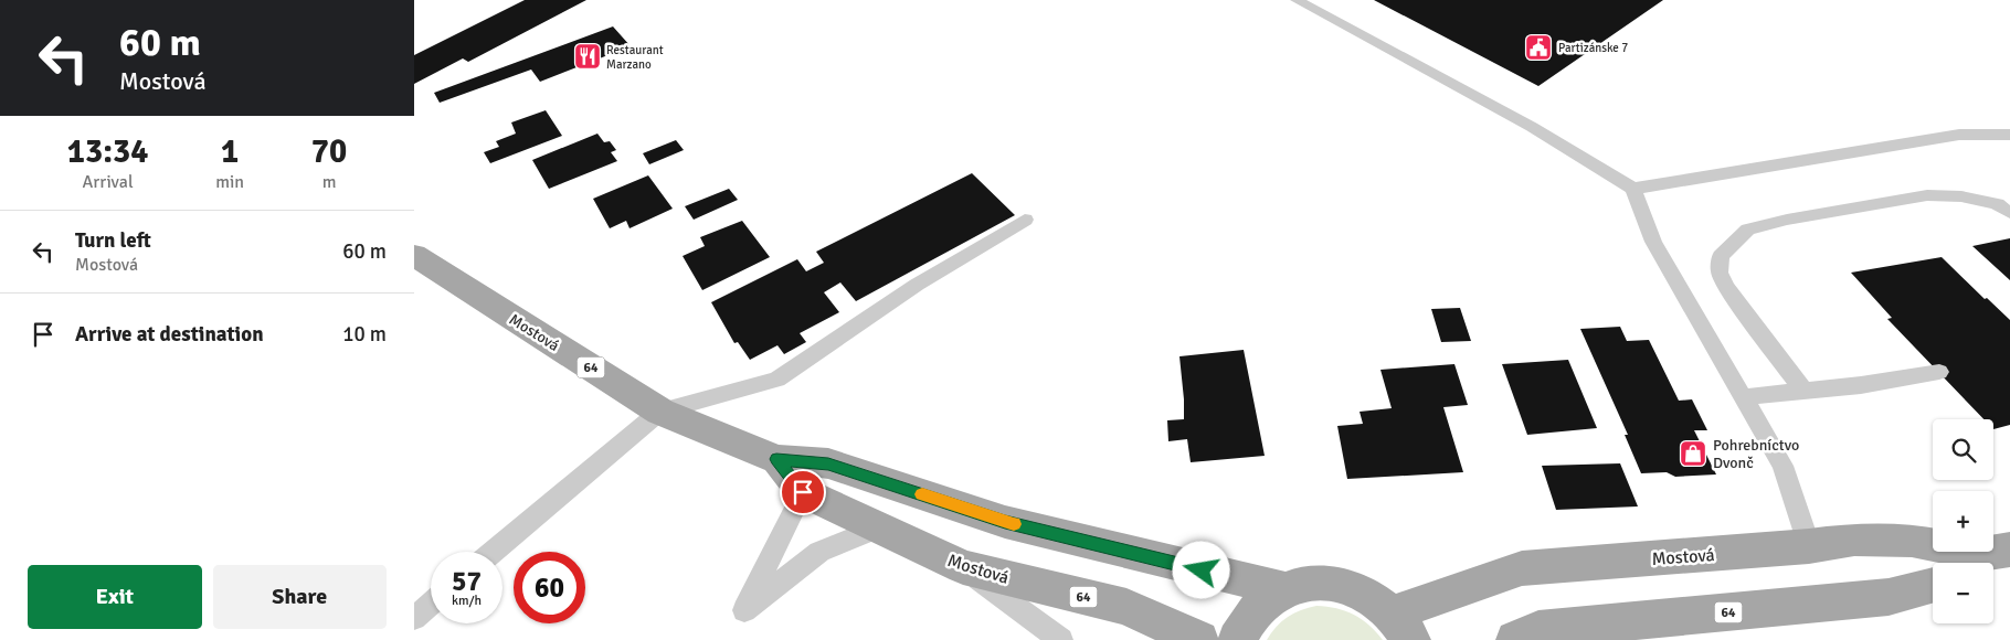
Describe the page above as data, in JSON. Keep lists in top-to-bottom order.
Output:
{
  "streets": {
    "main road": ["Mostová", "64"]
  },
  "crossings": [
    ["Mostová", "64"]
  ],
  "places": {
    "public building": ["Partizánske 7"],
    "restaurant": ["Restaurant Marzano"],
    "shop": ["Pohrebníctvo Dvonč"]
  },
  "page": {
    "turn": ["60 m", "Mostová"],
    "eta": [
      "13:34",
      "Arrival",
      "1",
      "min",
      "70",
      "m"
    ],
    "list": [
      {
        "name": "Turn left",
        "note": "Mostová",
        "value": "60 m"
      },
      {
        "name": "Arrive at destination",
        "value": "10 m"
      }
    ],
    "map_buttons": ["+", "−"],
    "speed": "57 km/h",
    "limit": "60",
    "buttons": ["Exit", "Share"]
  }
}
